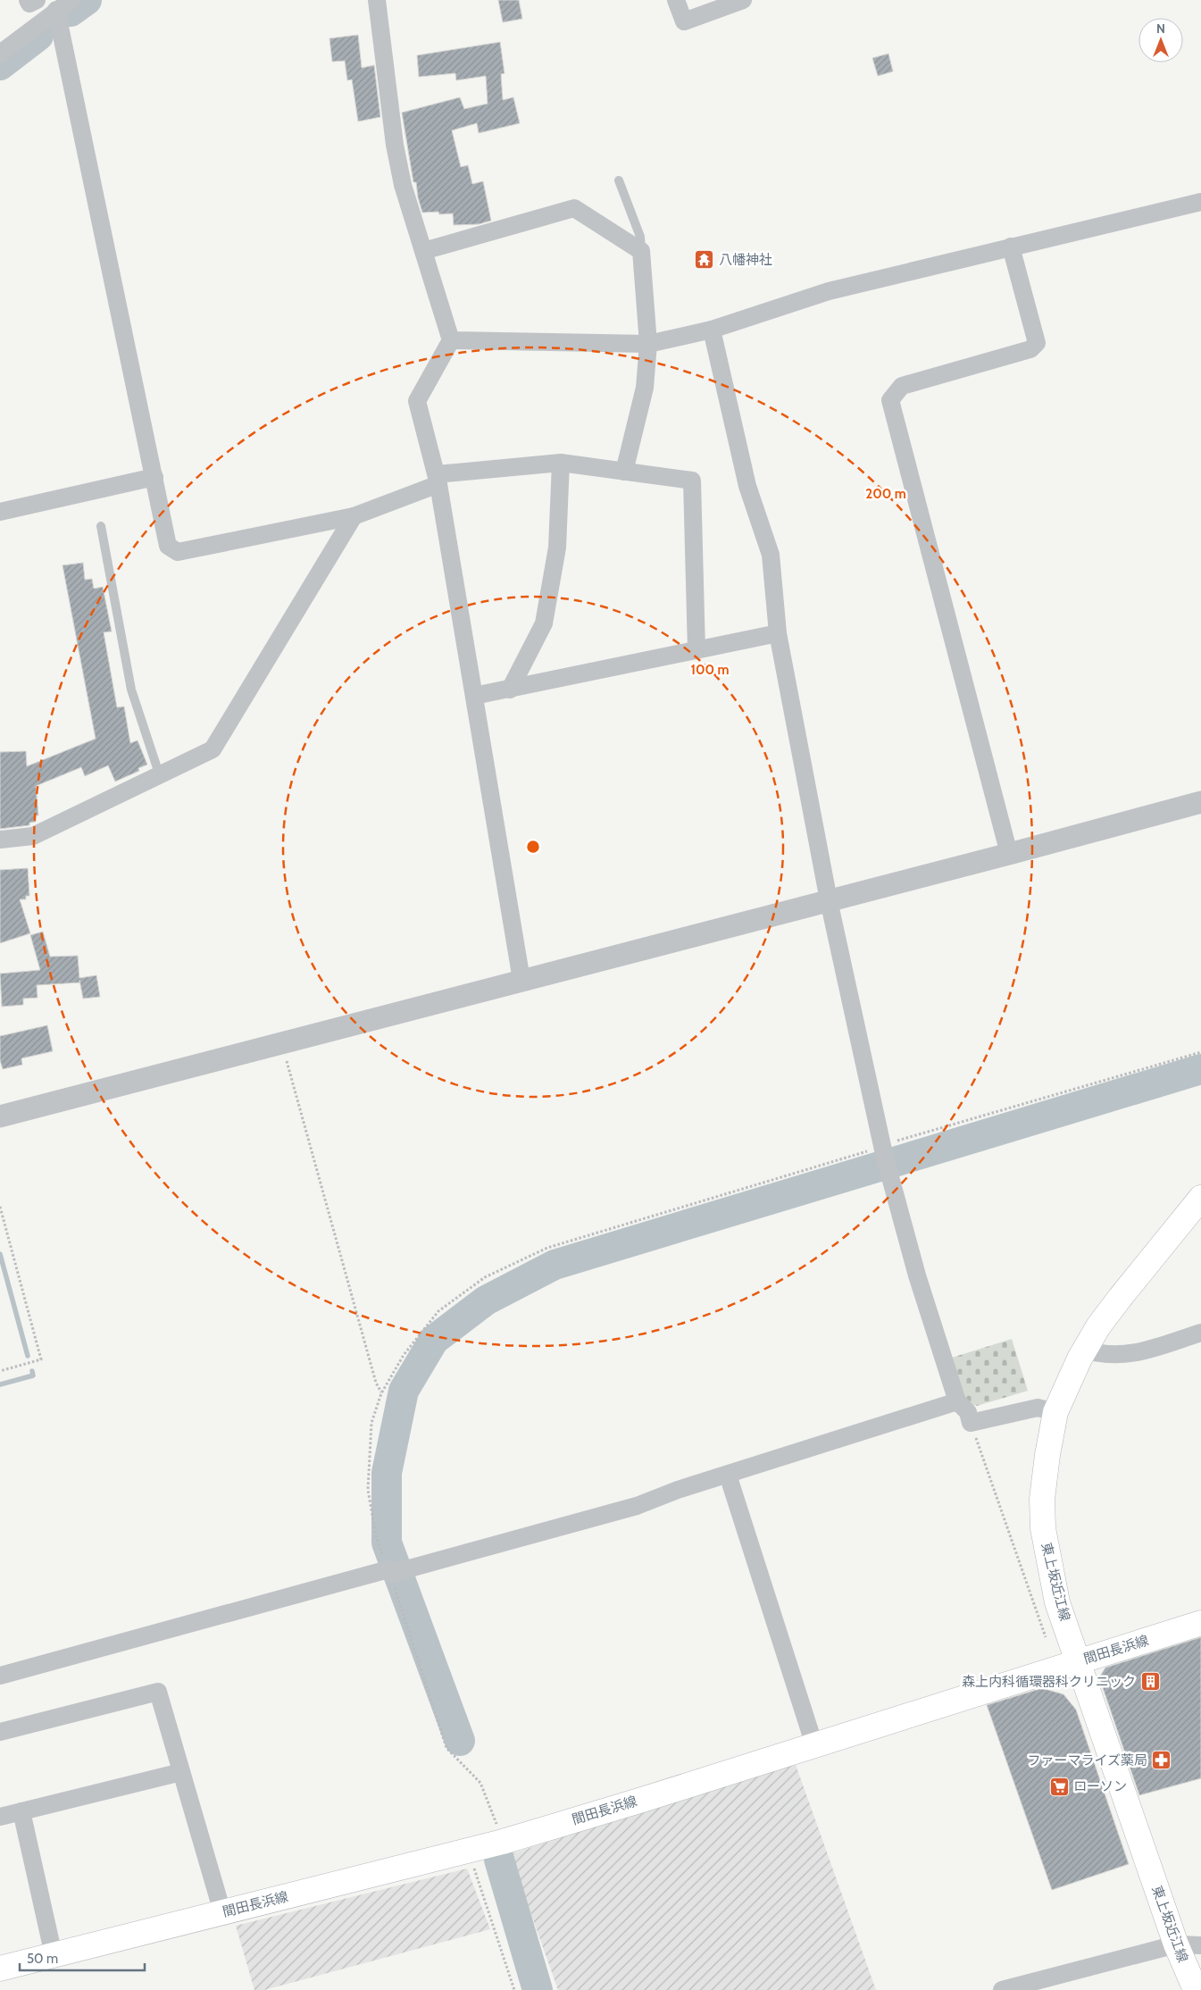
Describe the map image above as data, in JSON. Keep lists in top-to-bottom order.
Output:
{
  "streets": {
    "main road": ["東上坂近江線", "間田長浜線"]
  },
  "crossings": [
    ["東上坂近江線", "間田長浜線"]
  ],
  "places": {
    "temple": ["八幡神社"],
    "building": ["森上内科循環器科クリニック"],
    "pharmacy": ["ファーマライズ薬局"],
    "supermarket": ["ローソン"]
  },
  "scale_bar": "50 m",
  "north": "top",
  "rings": ["200 m", "100 m"]
}
